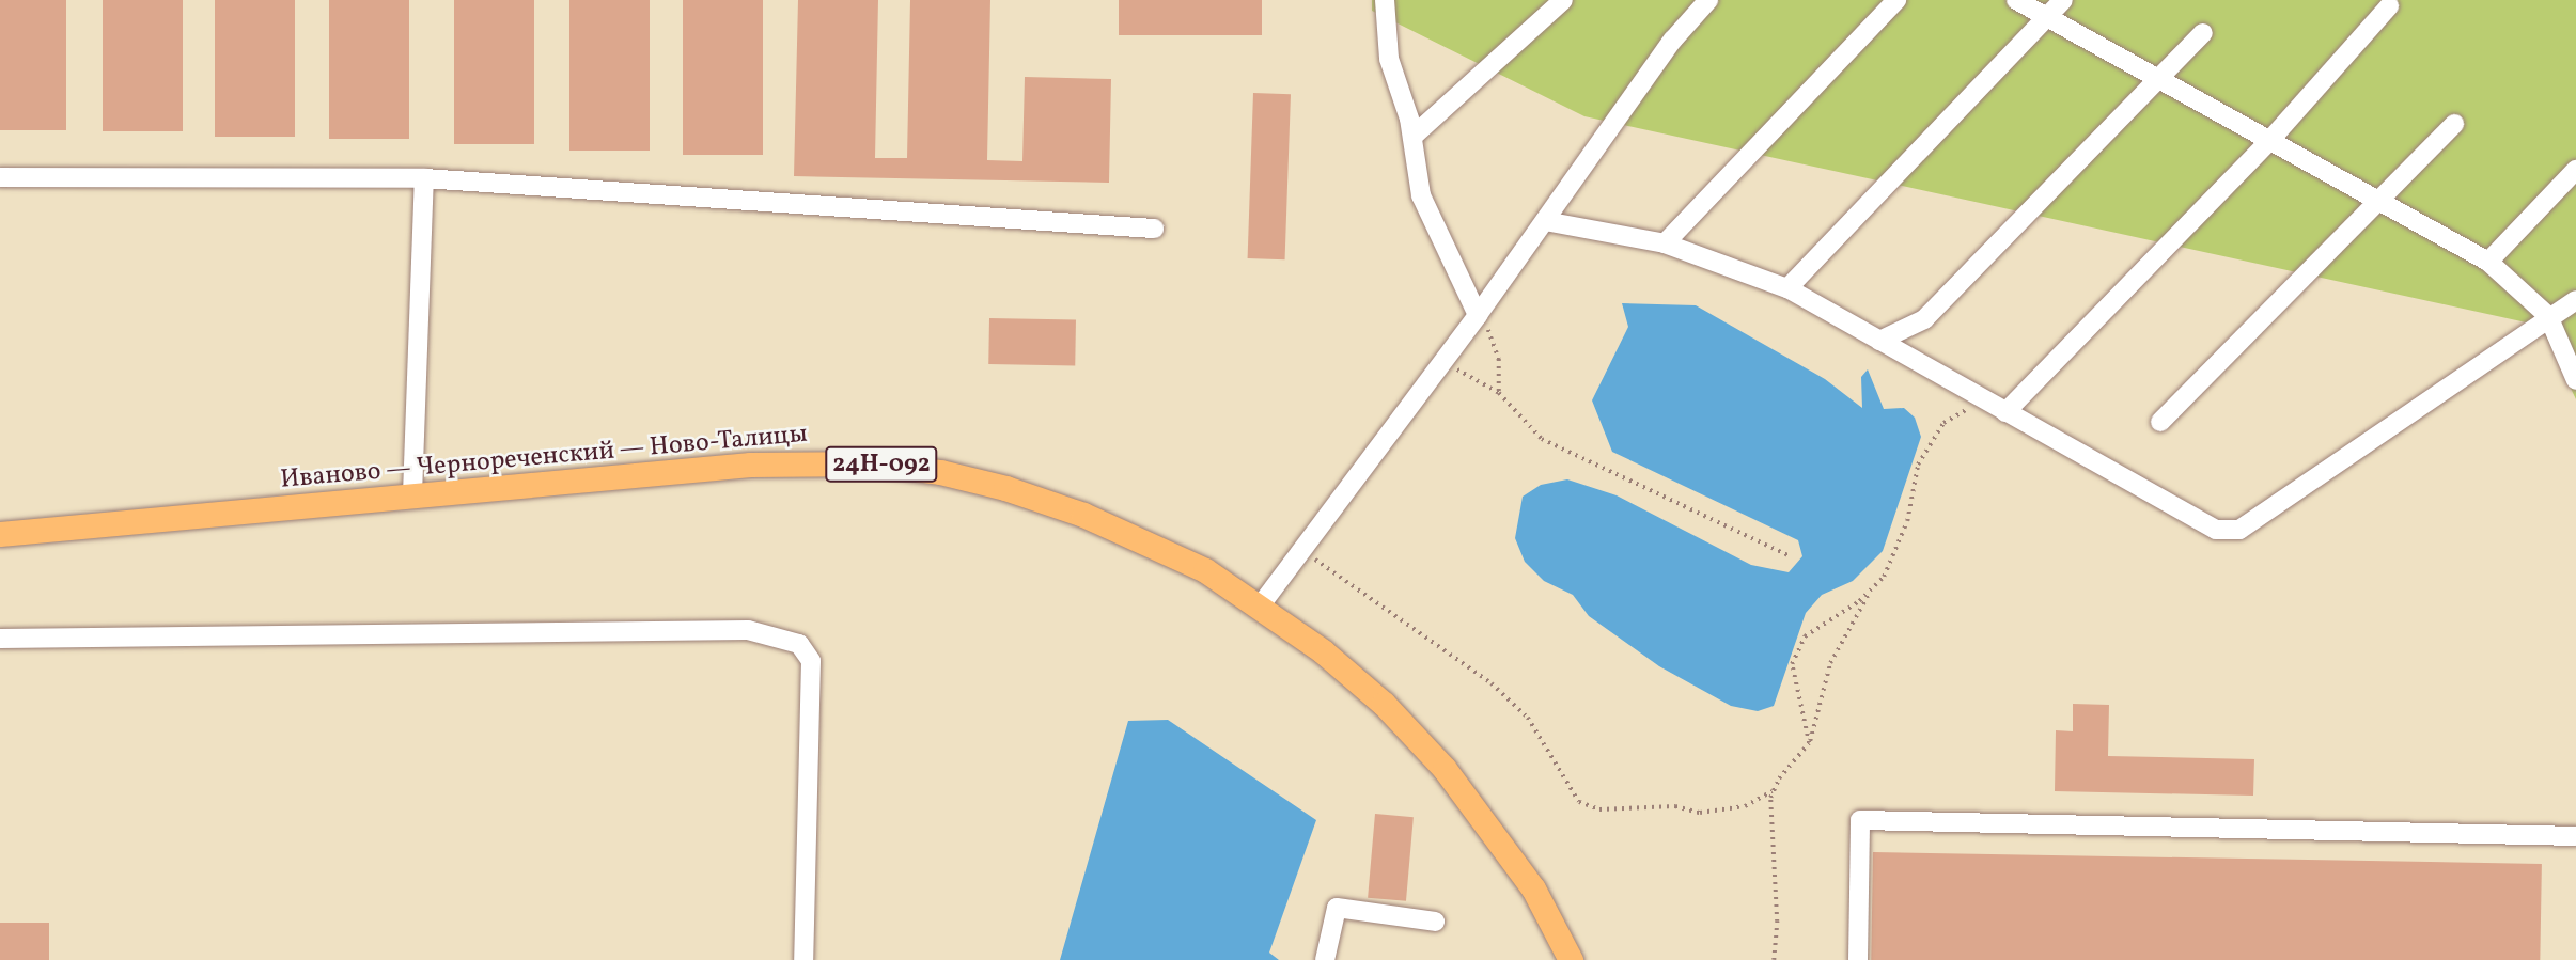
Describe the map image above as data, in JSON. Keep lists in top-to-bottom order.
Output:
{
  "streets": {
    "main road": ["Иваново — Чернореченский — Ново-Талицы", "24Н-092"]
  }
}
